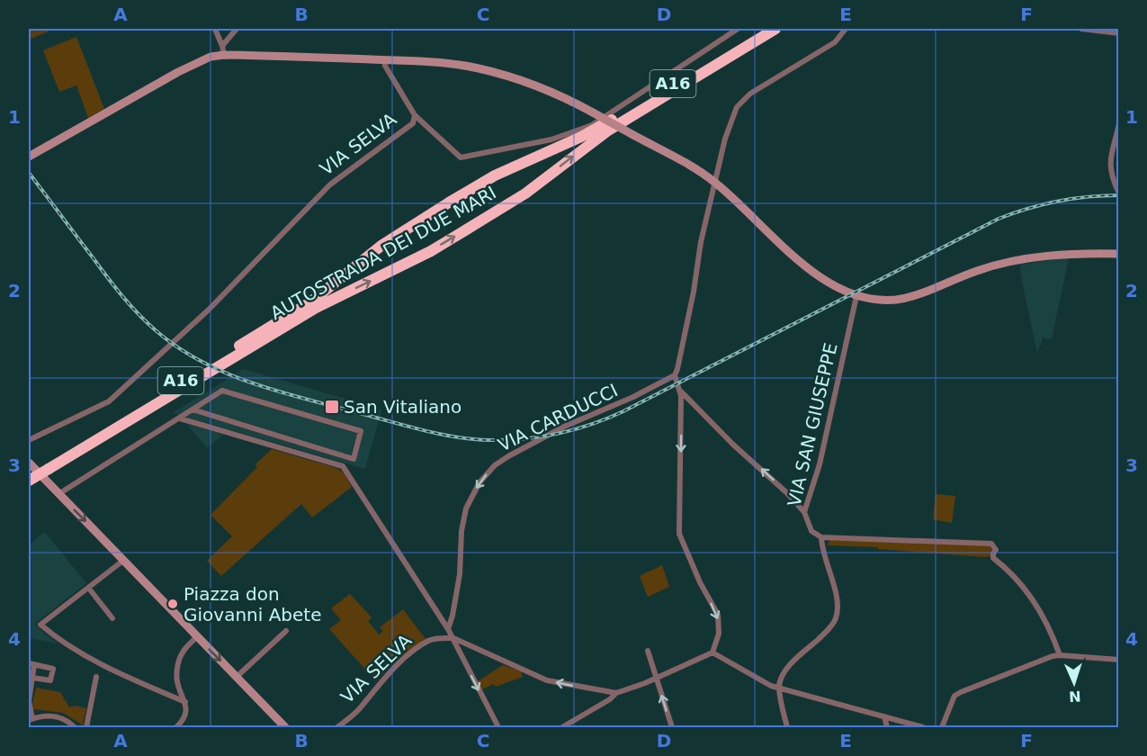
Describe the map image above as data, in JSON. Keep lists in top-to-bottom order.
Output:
{
  "streets": {
    "highway": ["A16", "AUTOSTRADA DEI DUE MARI"],
    "street": ["VIA SELVA", "VIA CARDUCCI", "VIA SAN GIUSEPPE"]
  },
  "one_way": ["VIA CARDUCCI"],
  "places": {
    "transit": ["San Vitaliano"],
    "other": ["Piazza don Giovanni Abete"]
  },
  "north": "bottom",
  "grid": {
    "columns": [
      "A",
      "B",
      "C",
      "D",
      "E",
      "F"
    ],
    "rows": [
      "1",
      "2",
      "3",
      "4"
    ]
  }
}
